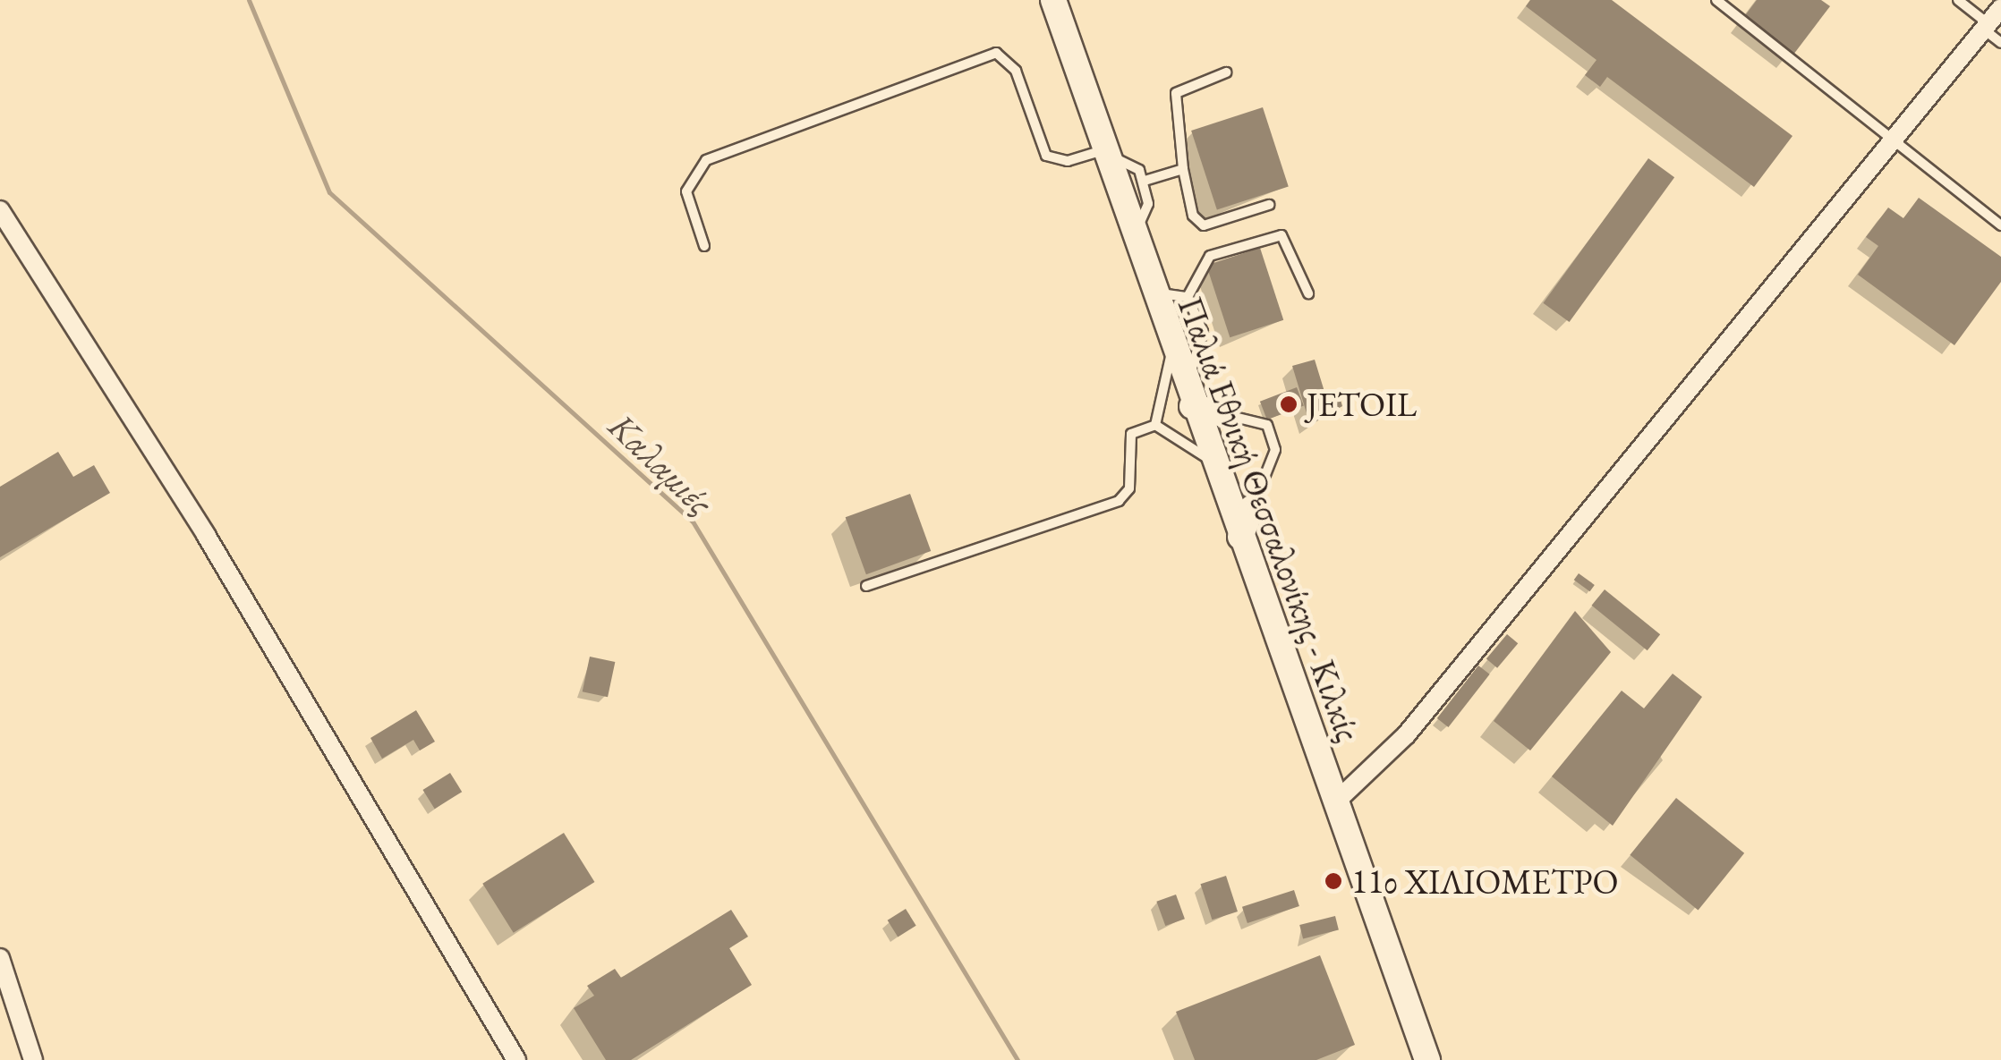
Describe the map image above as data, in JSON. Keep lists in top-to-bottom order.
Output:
{
  "streets": {
    "main road": ["Παλιά Εθνική Θεσσαλονίκης - Κιλκίς"]
  },
  "water": ["Καλαμιές"],
  "places": ["JETOIL", "11ο ΧΙΛΙΟΜΕΤΡΟ"]
}
